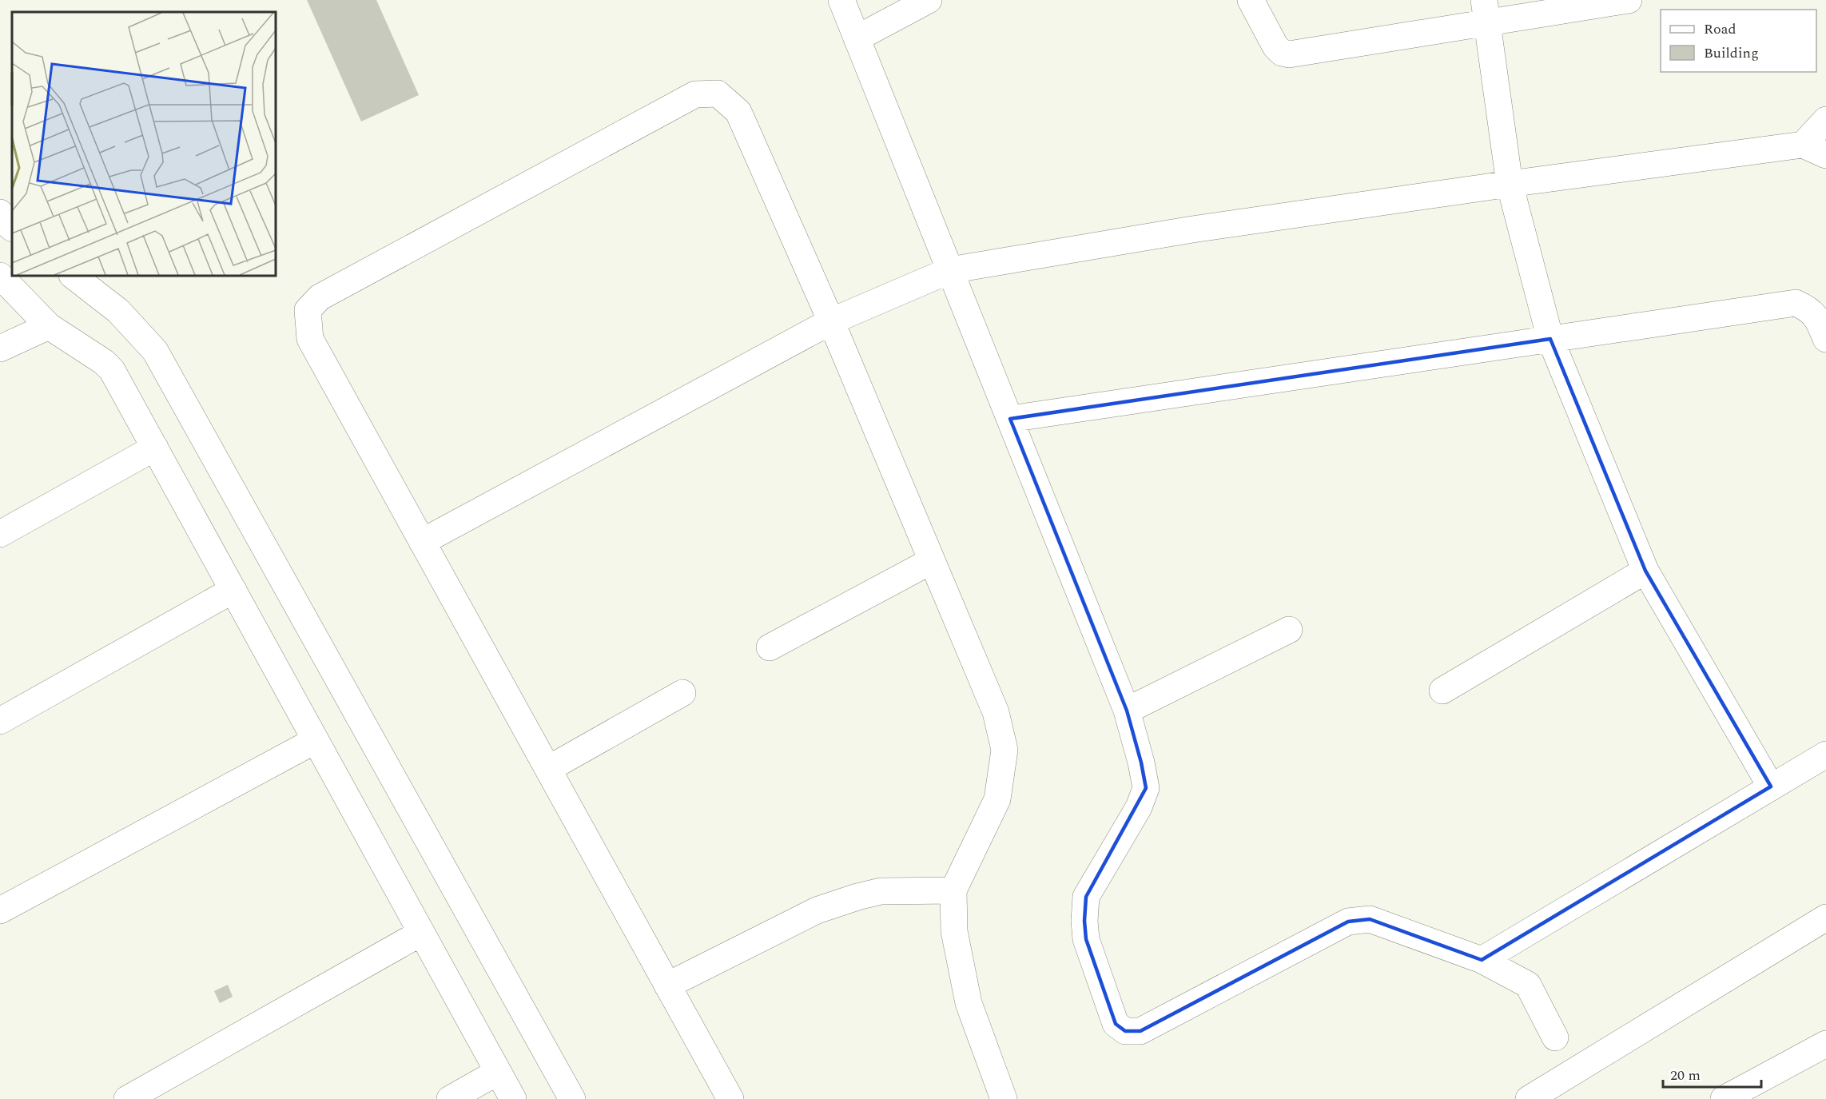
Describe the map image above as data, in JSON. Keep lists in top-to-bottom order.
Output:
{
  "legend": ["Road", "Building"],
  "scale_bar": "20 m"
}
